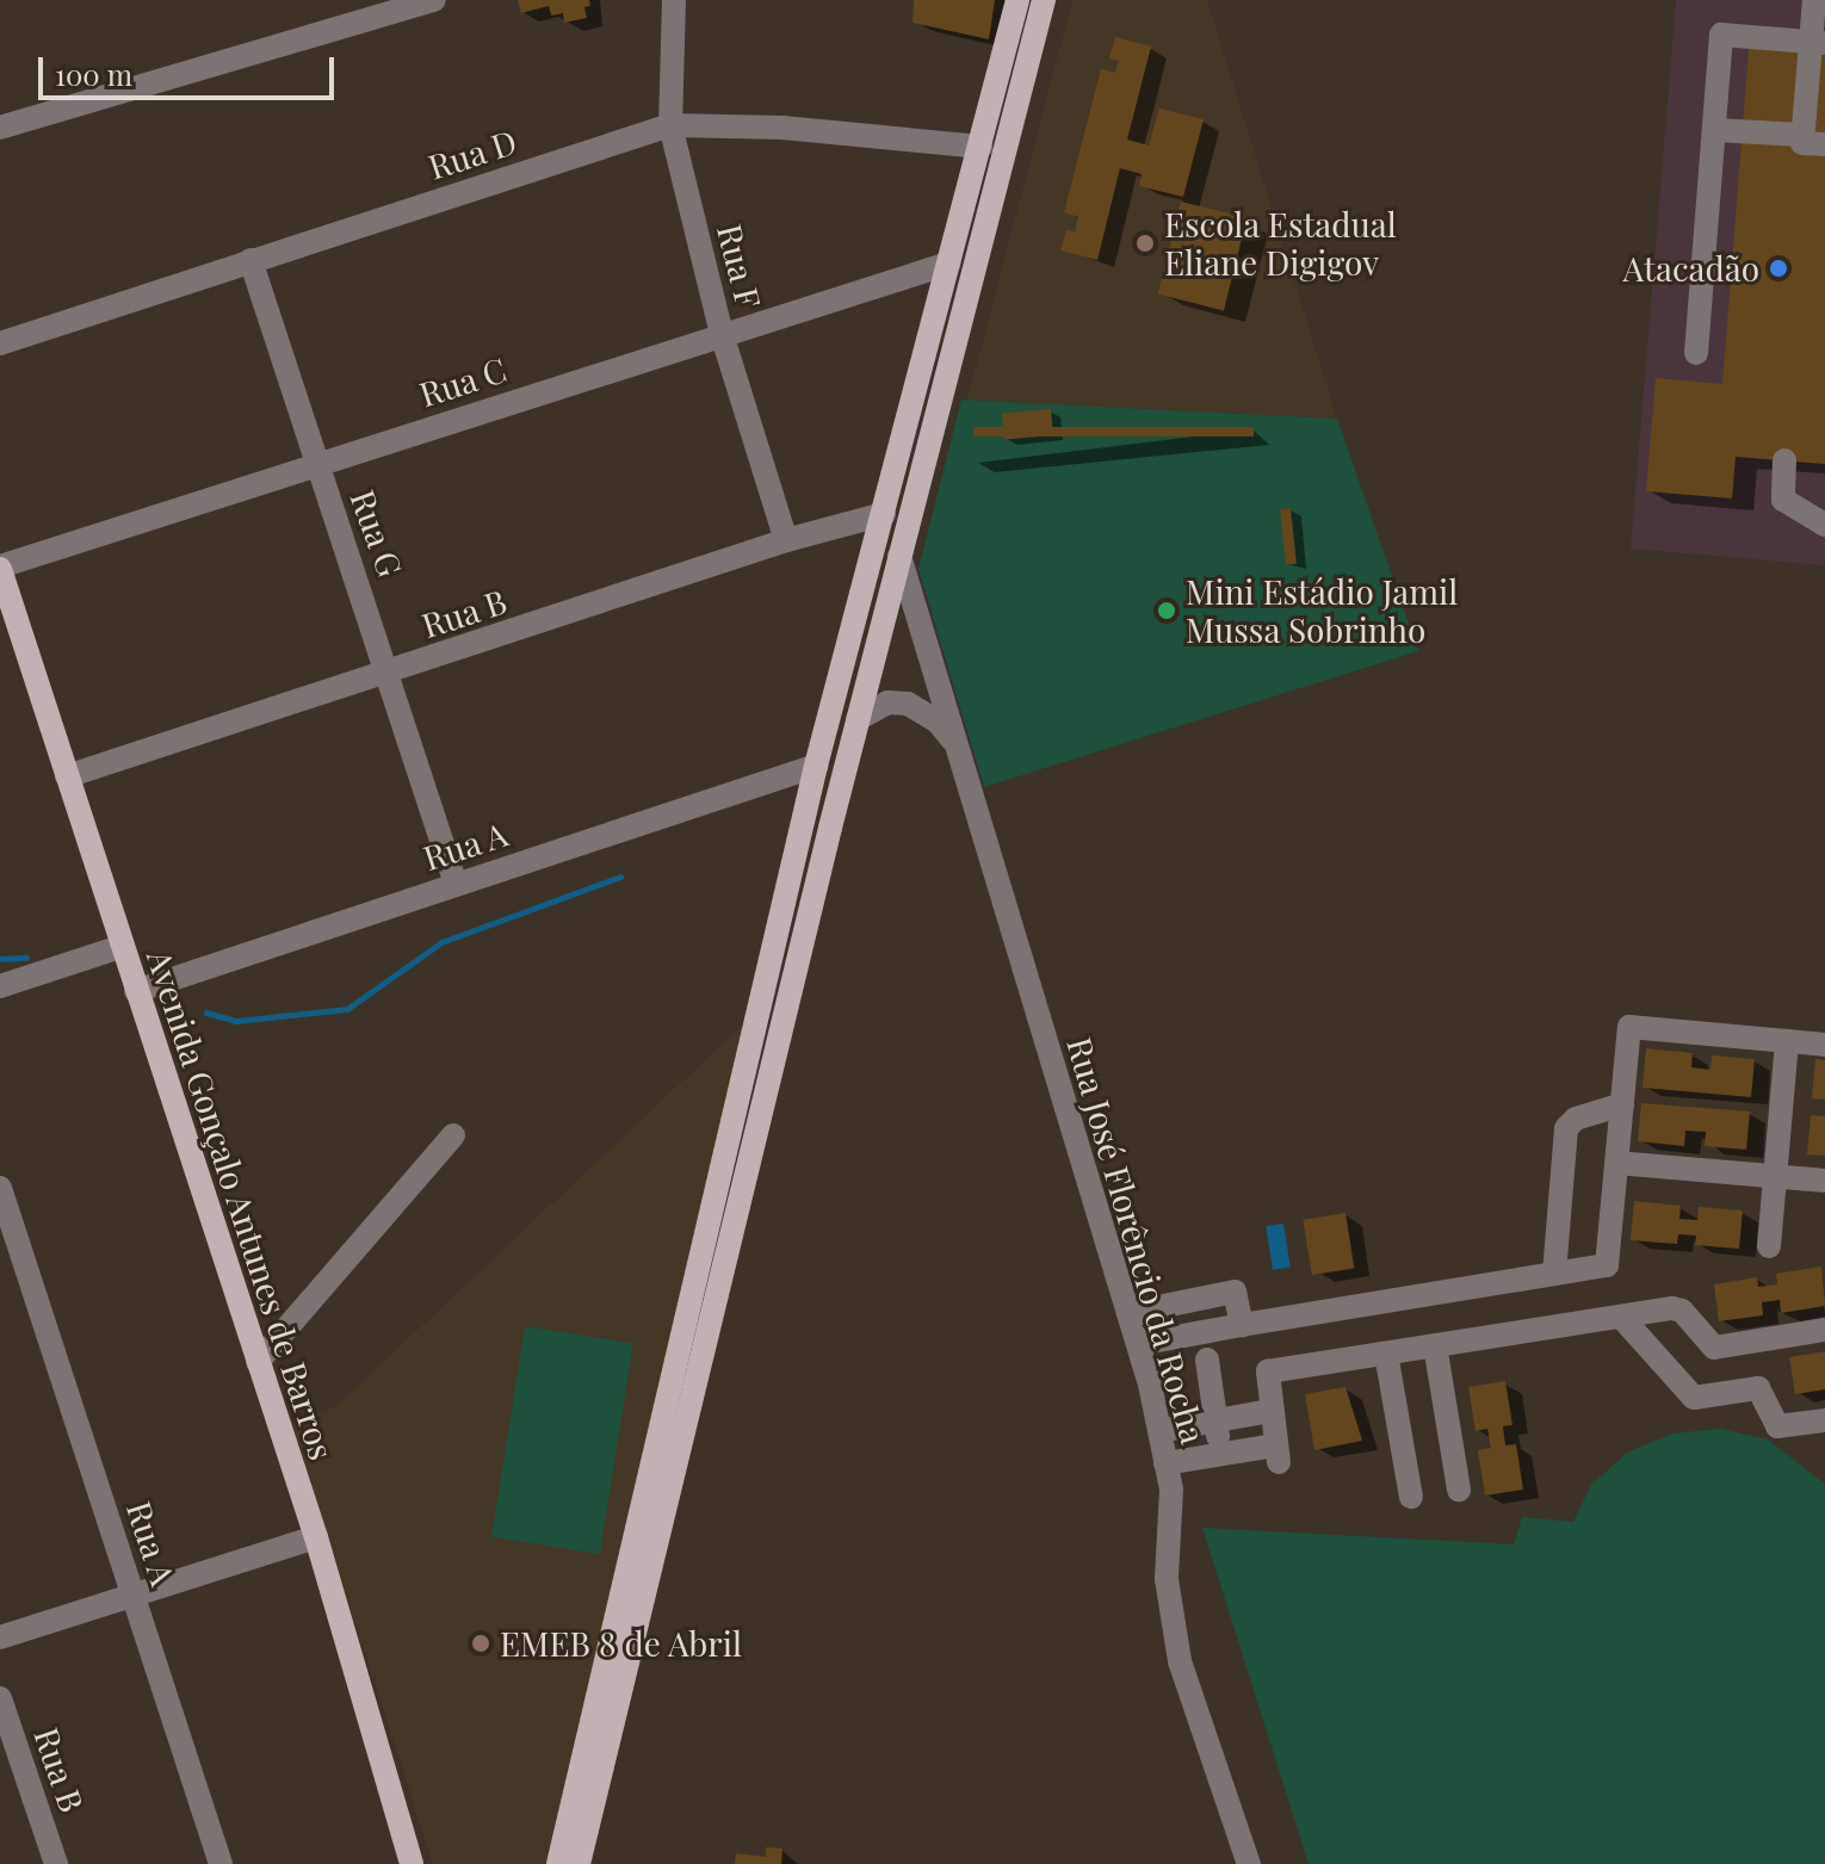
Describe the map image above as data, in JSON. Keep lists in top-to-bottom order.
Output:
{
  "streets": {
    "main road": ["Avenida Gonçalo Antunes de Barros"],
    "street": [
      "Rua D",
      "Rua F",
      "Rua C",
      "Rua G",
      "Rua B",
      "Rua A",
      "Rua José Florêncio da Rocha"
    ]
  },
  "crossings": [
    ["Rua D", "Rua F"],
    ["Rua D", "Rua G"],
    ["Rua F", "Rua C"],
    ["Rua F", "Rua B"],
    ["Rua C", "Rua G"],
    ["Rua C", "Avenida Gonçalo Antunes de Barros"],
    ["Rua G", "Rua B"],
    ["Rua G", "Rua A"],
    ["Rua B", "Avenida Gonçalo Antunes de Barros"],
    ["Rua A", "Avenida Gonçalo Antunes de Barros"]
  ],
  "places": [
    "Escola Estadual Eliane Digigov",
    "Atacadão",
    "Mini Estádio Jamil Mussa Sobrinho",
    "EMEB 8 de Abril"
  ],
  "scale_bar": "100 m"
}
